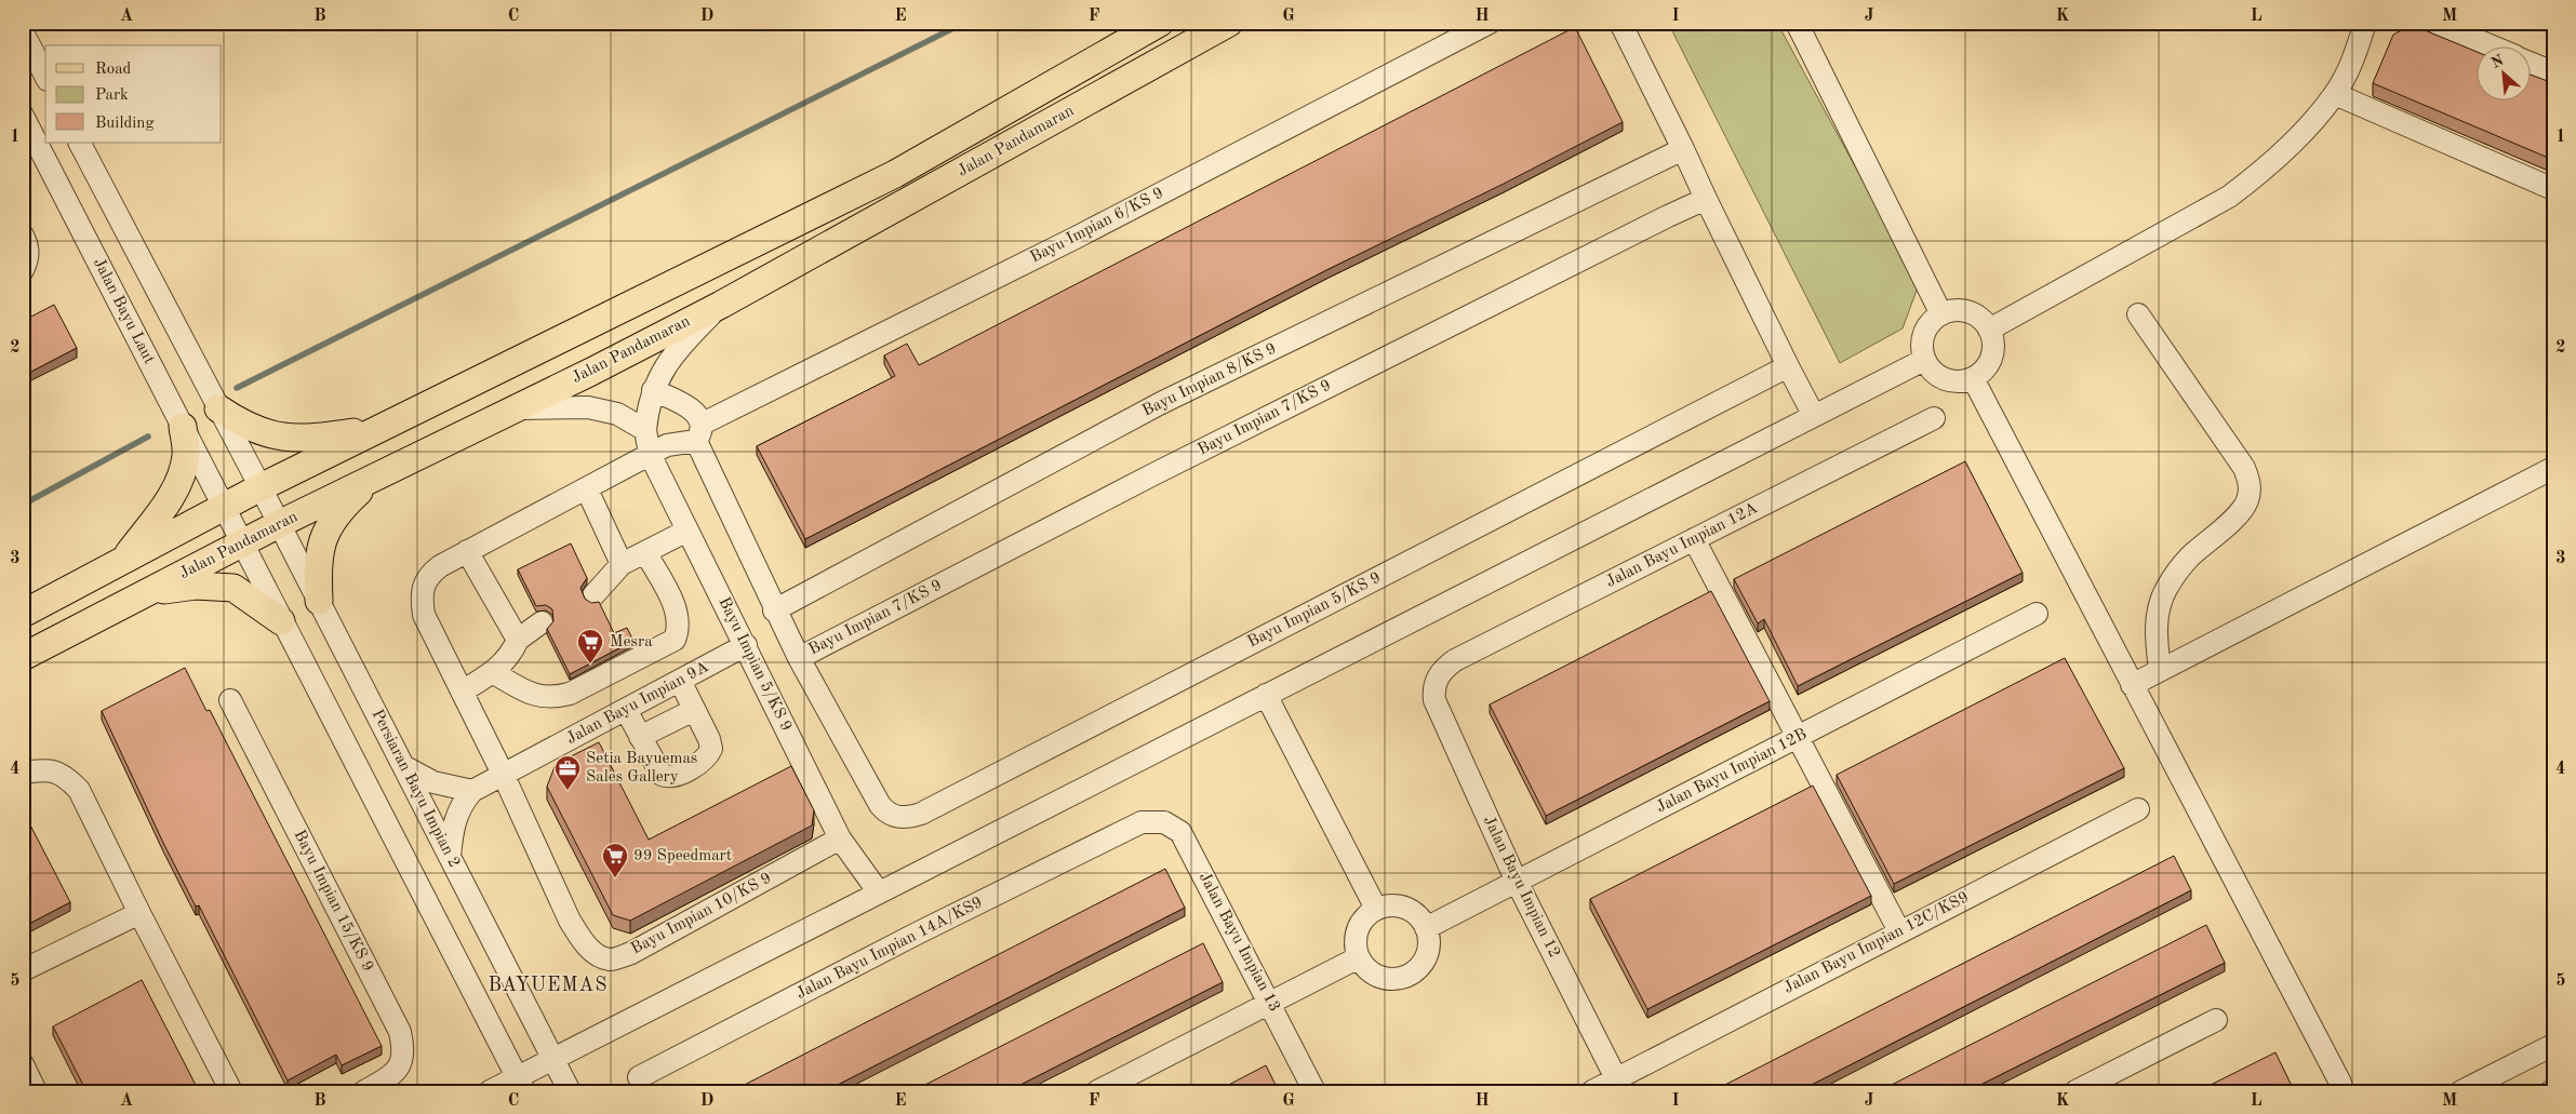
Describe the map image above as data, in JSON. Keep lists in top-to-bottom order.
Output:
{
  "streets": {
    "main road": ["Jalan Pandamaran"],
    "street": [
      "Bayu Impian 6/KS 9",
      "Jalan Bayu Laut",
      "Bayu Impian 8/KS 9",
      "Bayu Impian 7/KS 9",
      "Jalan Bayu Impian 12A",
      "Bayu Impian 5/KS 9",
      "Jalan Bayu Impian 9A",
      "Jalan Bayu Impian 12B",
      "Persiaran Bayu Impian 2",
      "Jalan Bayu Impian 12",
      "Bayu Impian 15/KS 9",
      "Bayu Impian 10/KS 9",
      "Jalan Bayu Impian 13",
      "Jalan Bayu Impian 12C/KS9",
      "Jalan Bayu Impian 14A/KS9"
    ]
  },
  "crossings": [
    ["Jalan Pandamaran", "Jalan Bayu Laut"],
    ["Jalan Pandamaran", "Persiaran Bayu Impian 2"],
    ["Bayu Impian 6/KS 9", "Bayu Impian 5/KS 9"],
    ["Bayu Impian 6/KS 9", "Bayu Impian 10/KS 9"],
    ["Bayu Impian 7/KS 9", "Bayu Impian 5/KS 9"],
    ["Jalan Bayu Impian 12A", "Jalan Bayu Impian 12"],
    ["Bayu Impian 5/KS 9", "Jalan Bayu Impian 9A"],
    ["Bayu Impian 5/KS 9", "Bayu Impian 10/KS 9"],
    ["Jalan Bayu Impian 9A", "Bayu Impian 10/KS 9"],
    ["Jalan Bayu Impian 12B", "Jalan Bayu Impian 12"],
    ["Jalan Bayu Impian 12", "Jalan Bayu Impian 12C/KS9"],
    ["Jalan Bayu Impian 13", "Jalan Bayu Impian 14A/KS9"]
  ],
  "districts": ["BAYUEMAS"],
  "places": {
    "supermarket": ["Mesra", "99 Speedmart"],
    "office": ["Setia Bayuemas Sales Gallery"]
  },
  "legend": ["Road", "Park", "Building"],
  "north": "top left",
  "grid": {
    "columns": [
      "A",
      "B",
      "C",
      "D",
      "E",
      "F",
      "G",
      "H",
      "I",
      "J",
      "K",
      "L",
      "M"
    ],
    "rows": [
      "1",
      "2",
      "3",
      "4",
      "5"
    ]
  }
}
